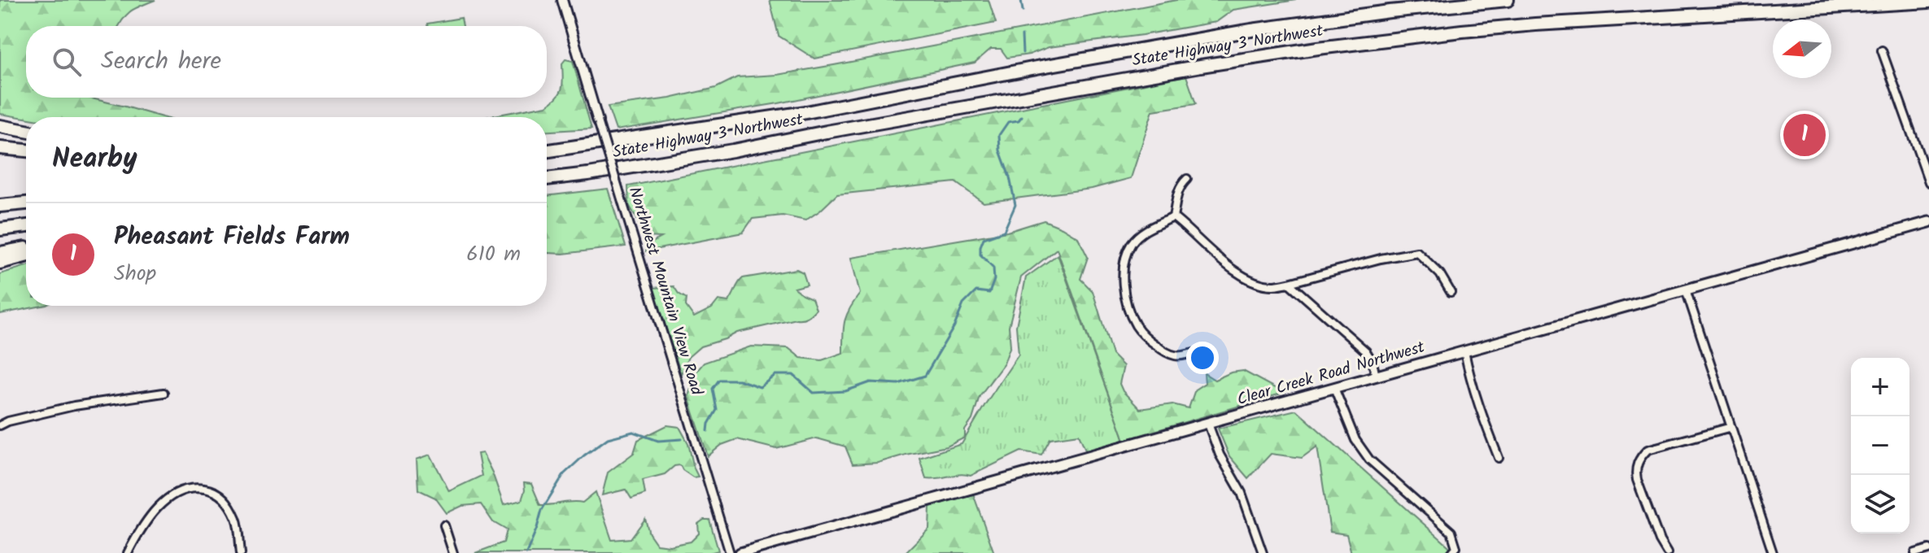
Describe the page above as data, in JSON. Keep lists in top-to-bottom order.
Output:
{
  "streets": {
    "highway": ["State Highway 3 Northwest"],
    "main road": ["Clear Creek Road Northwest"],
    "street": ["Northwest Mountain View Road"]
  },
  "north": "left",
  "page": {
    "search": "Search here",
    "pins": "1",
    "heading": "Nearby",
    "list": [
      {
        "mark": "1",
        "name": "Pheasant Fields Farm",
        "note": "Shop",
        "value": "610 m"
      }
    ],
    "map_buttons": ["+", "−"]
  }
}
